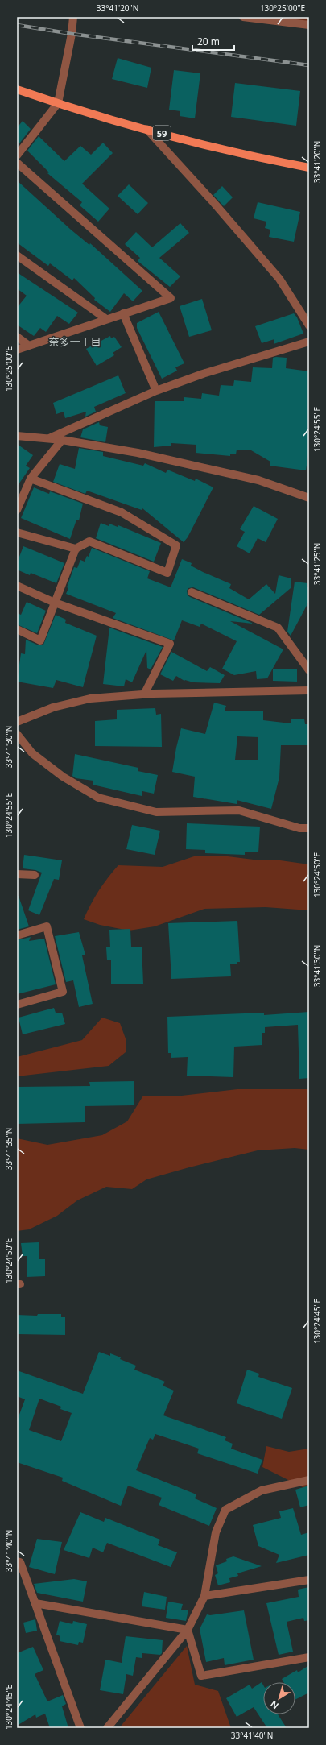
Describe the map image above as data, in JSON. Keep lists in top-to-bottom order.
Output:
{
  "streets": {
    "main road": ["59"]
  },
  "districts": ["奈多一丁目"],
  "scale_bar": "20 m",
  "north": "bottom left",
  "coordinates": [
    "33°41'20\"N",
    "130°25'00\"E",
    "130°24'55\"E",
    "33°41'25\"N",
    "33°41'30\"N",
    "130°24'50\"E",
    "33°41'35\"N",
    "130°24'45\"E",
    "33°41'40\"N"
  ]
}
